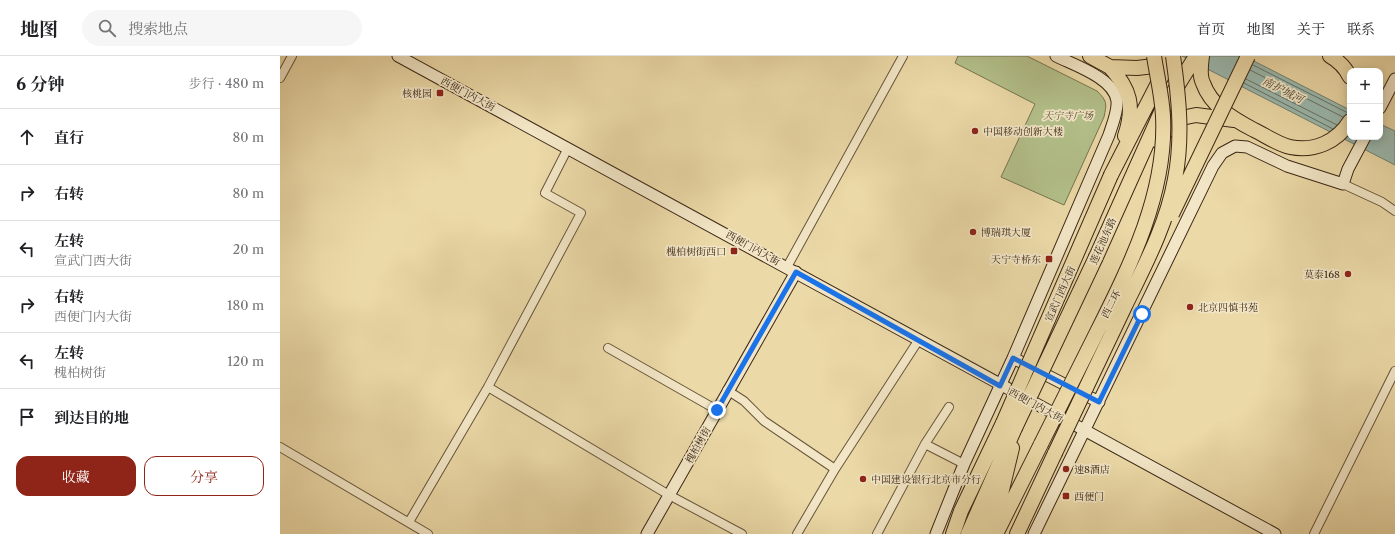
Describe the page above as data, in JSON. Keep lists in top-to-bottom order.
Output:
{
  "streets": {
    "highway": ["莲花池东路", "宣武门西大街", "西二环"],
    "street": ["西便门内大街", "槐柏树街"]
  },
  "crossings": [
    ["西便门内大街", "宣武门西大街"],
    ["西便门内大街", "槐柏树街"],
    ["宣武门西大街", "西二环"]
  ],
  "water": ["南护城河"],
  "parks": ["天宁寺广场"],
  "places": {
    "transit": [
      "核桃园",
      "槐柏树街西口",
      "天宁寺桥东",
      "西便门"
    ],
    "other": [
      "中国移动创新大楼",
      "博瑞琪大厦",
      "莫泰168",
      "北京四慎书苑",
      "速8酒店",
      "中国建设银行北京市分行"
    ]
  },
  "page": {
    "header": "地图",
    "search": "搜索地点",
    "nav": [
      "首页",
      "地图",
      "关于",
      "联系"
    ],
    "heading": ["6 分钟", "步行 · 480 m"],
    "map_buttons": ["+", "−"],
    "list": [
      ["直行", "80 m"],
      ["右转", "80 m"],
      ["左转", "宣武门西大街", "20 m"],
      ["右转", "西便门内大街", "180 m"],
      ["左转", "槐柏树街", "120 m"],
      "到达目的地"
    ],
    "buttons": ["收藏", "分享"]
  }
}
